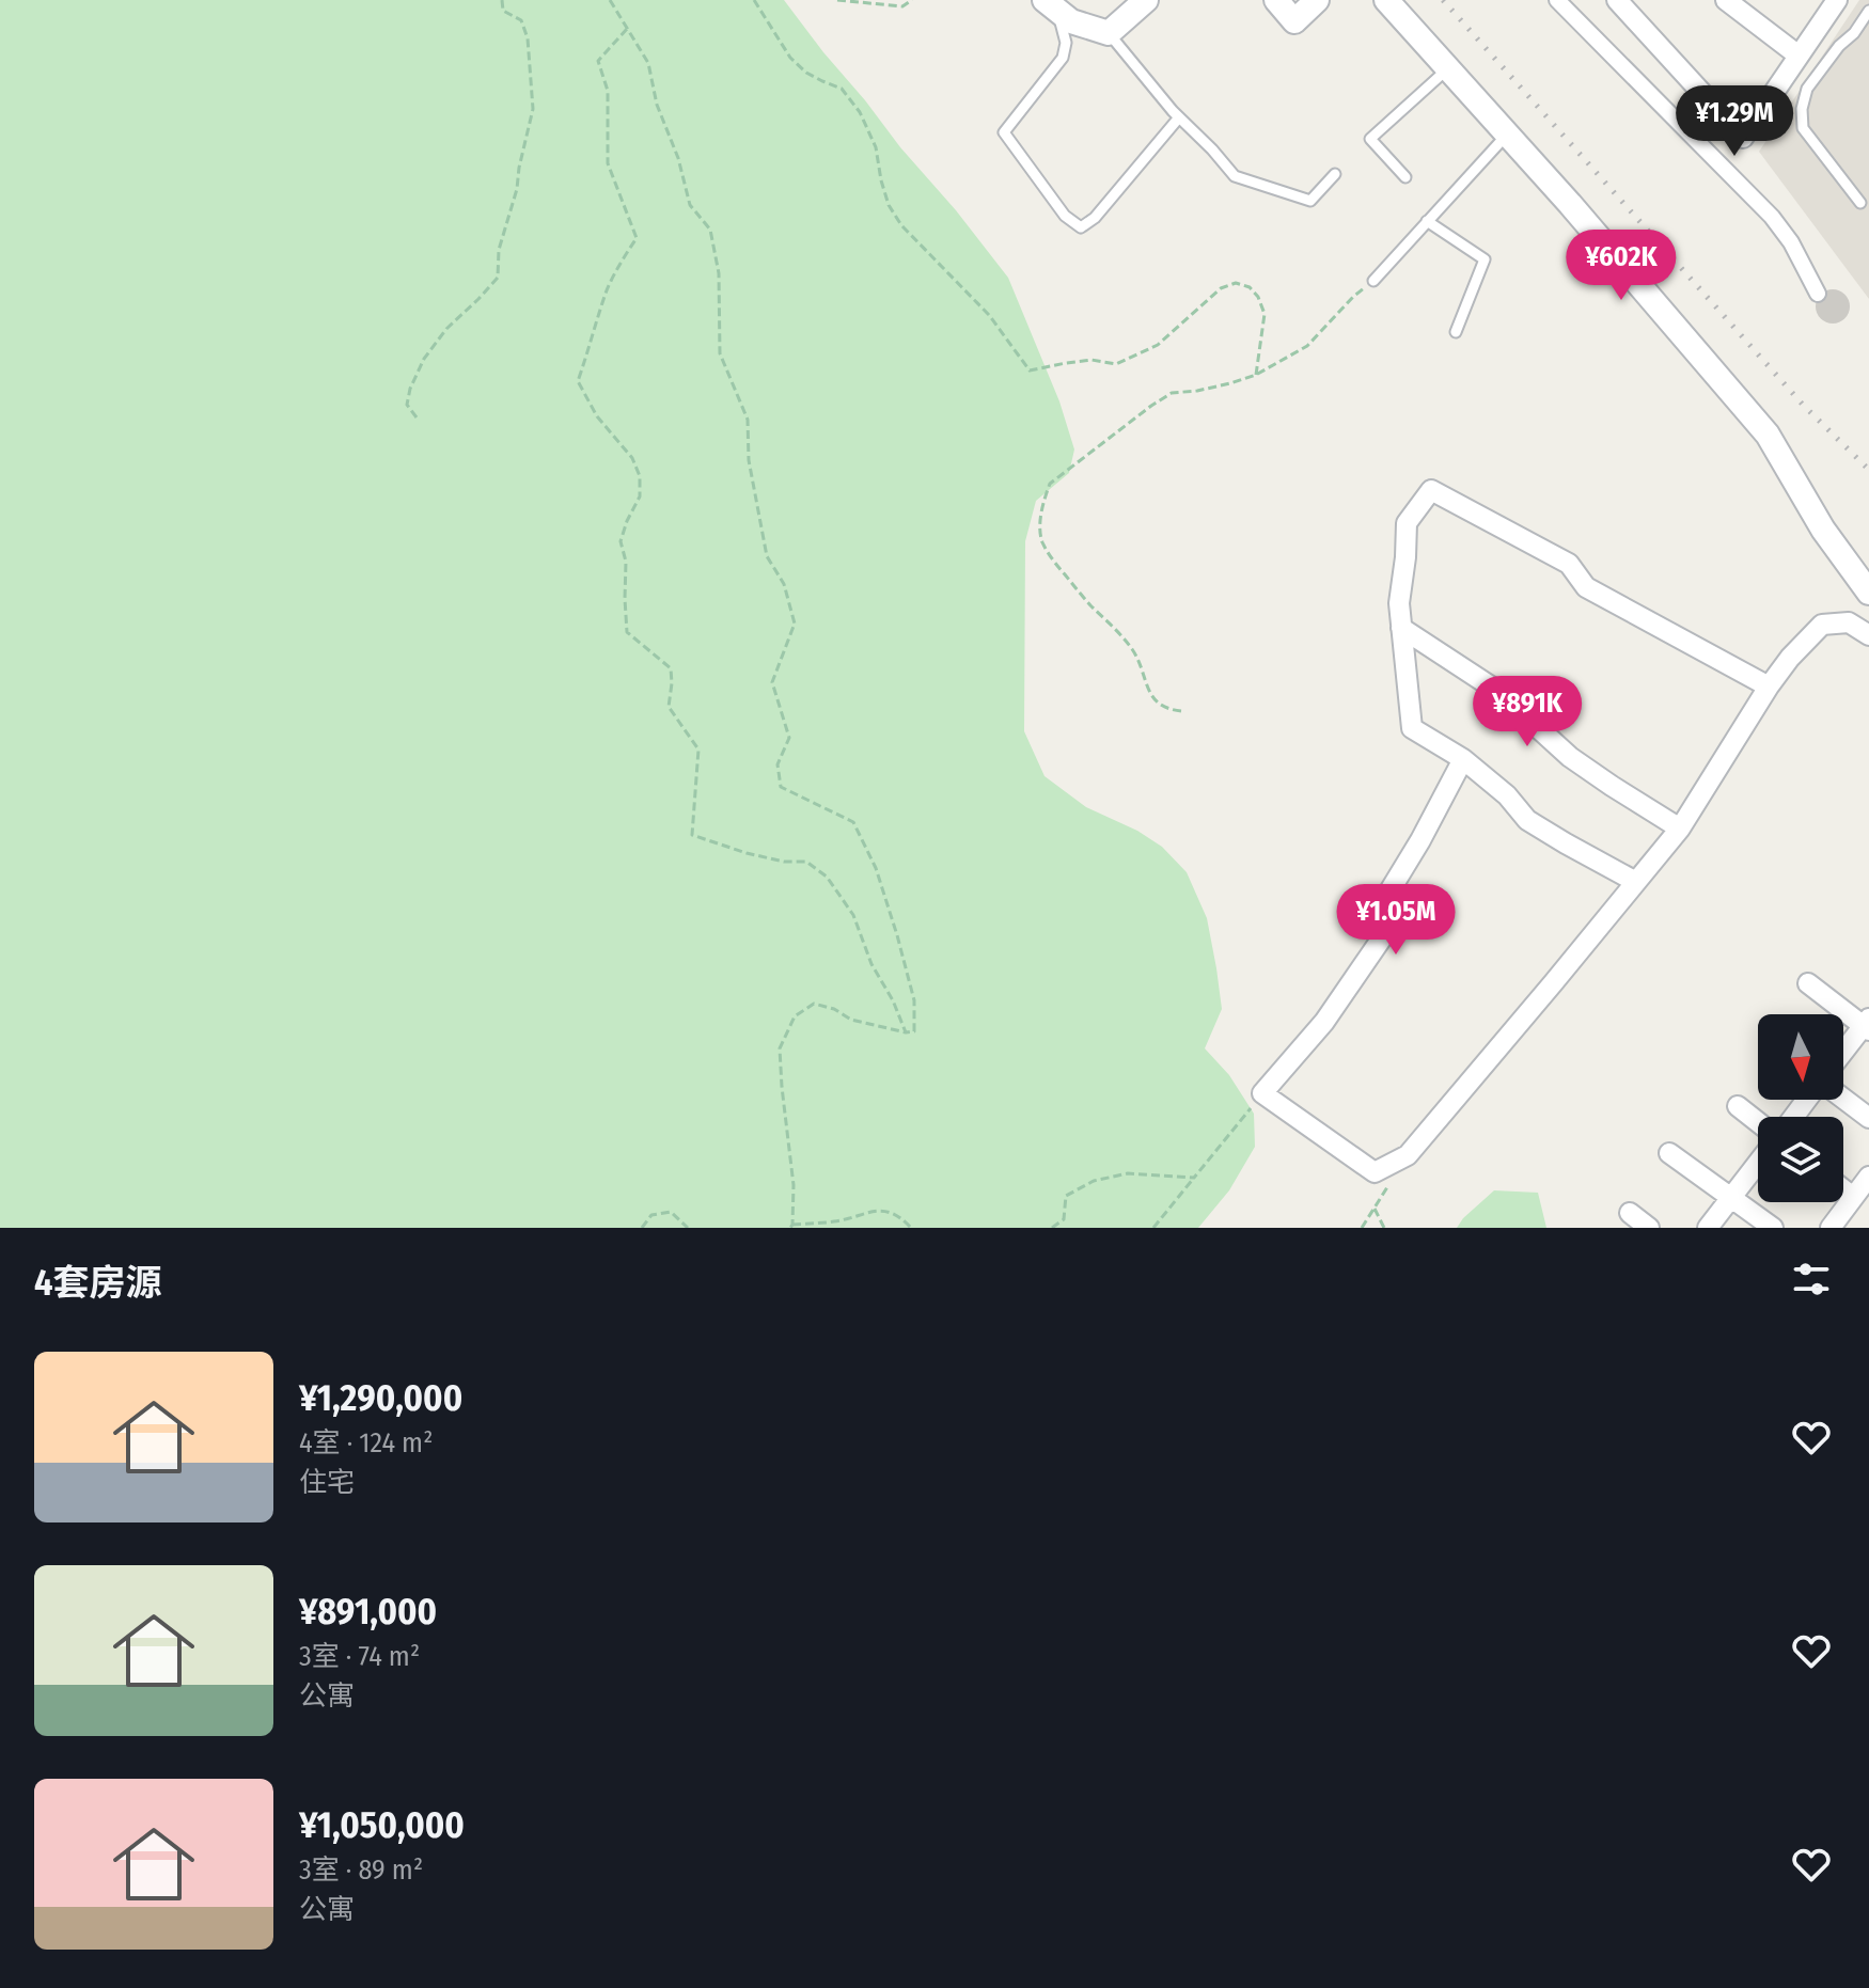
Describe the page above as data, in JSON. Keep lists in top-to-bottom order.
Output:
{
  "north": "bottom",
  "page": {
    "price": [
      "¥1.29M",
      "¥602K",
      "¥891K",
      "¥1.05M"
    ],
    "heading": "4套房源",
    "list": [
      {
        "name": "¥1,290,000",
        "note": "4室 · 124 m² · 住宅"
      },
      {
        "name": "¥891,000",
        "note": "3室 · 74 m² · 公寓"
      },
      {
        "name": "¥1,050,000",
        "note": "3室 · 89 m² · 公寓"
      }
    ]
  }
}
